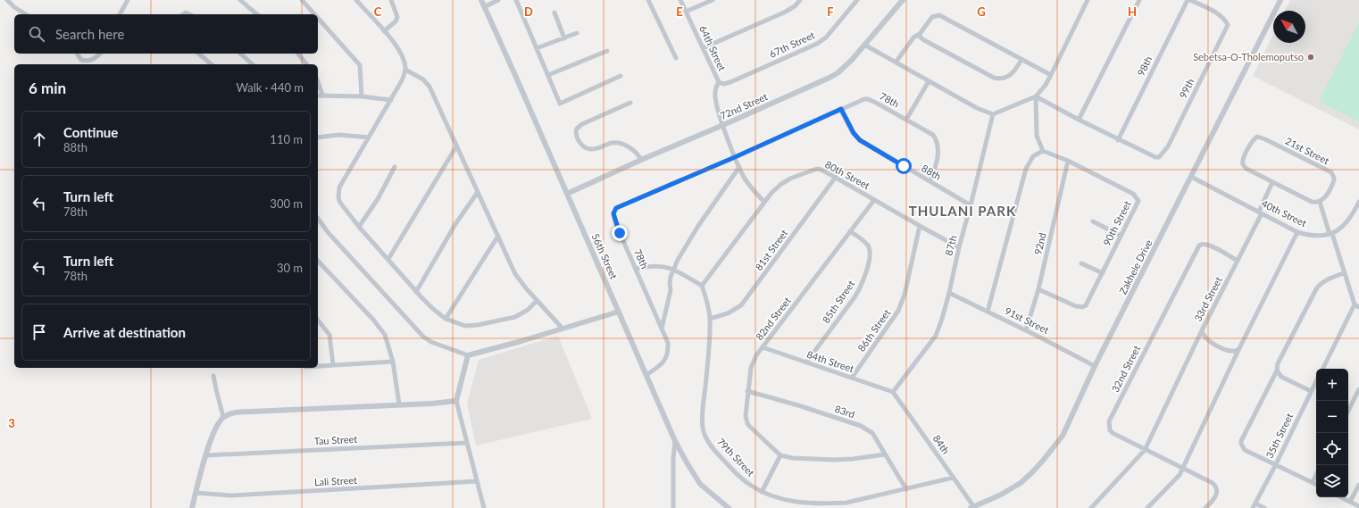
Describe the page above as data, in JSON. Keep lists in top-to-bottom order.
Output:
{
  "streets": {
    "street": [
      "67th Street",
      "64th Street",
      "98th",
      "99th",
      "78th",
      "72nd Street",
      "21st Street",
      "88th",
      "80th Street",
      "40th Street",
      "90th Street",
      "92nd",
      "87th",
      "81st Street",
      "56th Street",
      "Zakhele Drive",
      "33rd Street",
      "85th Street",
      "82nd Street",
      "91st Street",
      "86th Street",
      "84th Street",
      "32nd Street",
      "83rd",
      "35th Street",
      "Tau Street",
      "84th",
      "79th Street",
      "Lali Street"
    ]
  },
  "crossings": [
    ["67th Street", "64th Street"],
    ["64th Street", "78th"],
    ["64th Street", "72nd Street"],
    ["64th Street", "80th Street"],
    ["98th", "99th"],
    ["78th", "88th"],
    ["78th", "56th Street"],
    ["72nd Street", "56th Street"],
    ["21st Street", "33rd Street"],
    ["88th", "87th"],
    ["80th Street", "87th"],
    ["80th Street", "81st Street"],
    ["80th Street", "82nd Street"],
    ["80th Street", "86th Street"],
    ["80th Street", "79th Street"],
    ["40th Street", "Zakhele Drive"],
    ["40th Street", "33rd Street"],
    ["90th Street", "92nd"],
    ["92nd", "91st Street"],
    ["87th", "91st Street"],
    ["87th", "84th Street"],
    ["87th", "84th"],
    ["81st Street", "79th Street"],
    ["Zakhele Drive", "91st Street"],
    ["Zakhele Drive", "84th"],
    ["33rd Street", "32nd Street"],
    ["85th Street", "82nd Street"],
    ["85th Street", "84th Street"],
    ["82nd Street", "84th Street"],
    ["82nd Street", "83rd"],
    ["86th Street", "84th Street"],
    ["84th Street", "84th"],
    ["83rd", "79th Street"],
    ["84th", "79th Street"]
  ],
  "districts": ["THULANI PARK"],
  "places": ["Sebetsa-O-Tholemoputso"],
  "north": "top left",
  "page": {
    "search": "Search here",
    "heading": ["6 min", "Walk · 440 m"],
    "list": [
      ["Continue", "88th", "110 m"],
      ["Turn left", "78th", "300 m"],
      ["Turn left", "78th", "30 m"],
      "Arrive at destination"
    ],
    "map_buttons": ["+", "−"]
  },
  "grid": {
    "columns": [
      "C",
      "D",
      "E",
      "F",
      "G",
      "H"
    ],
    "rows": ["3"]
  }
}
